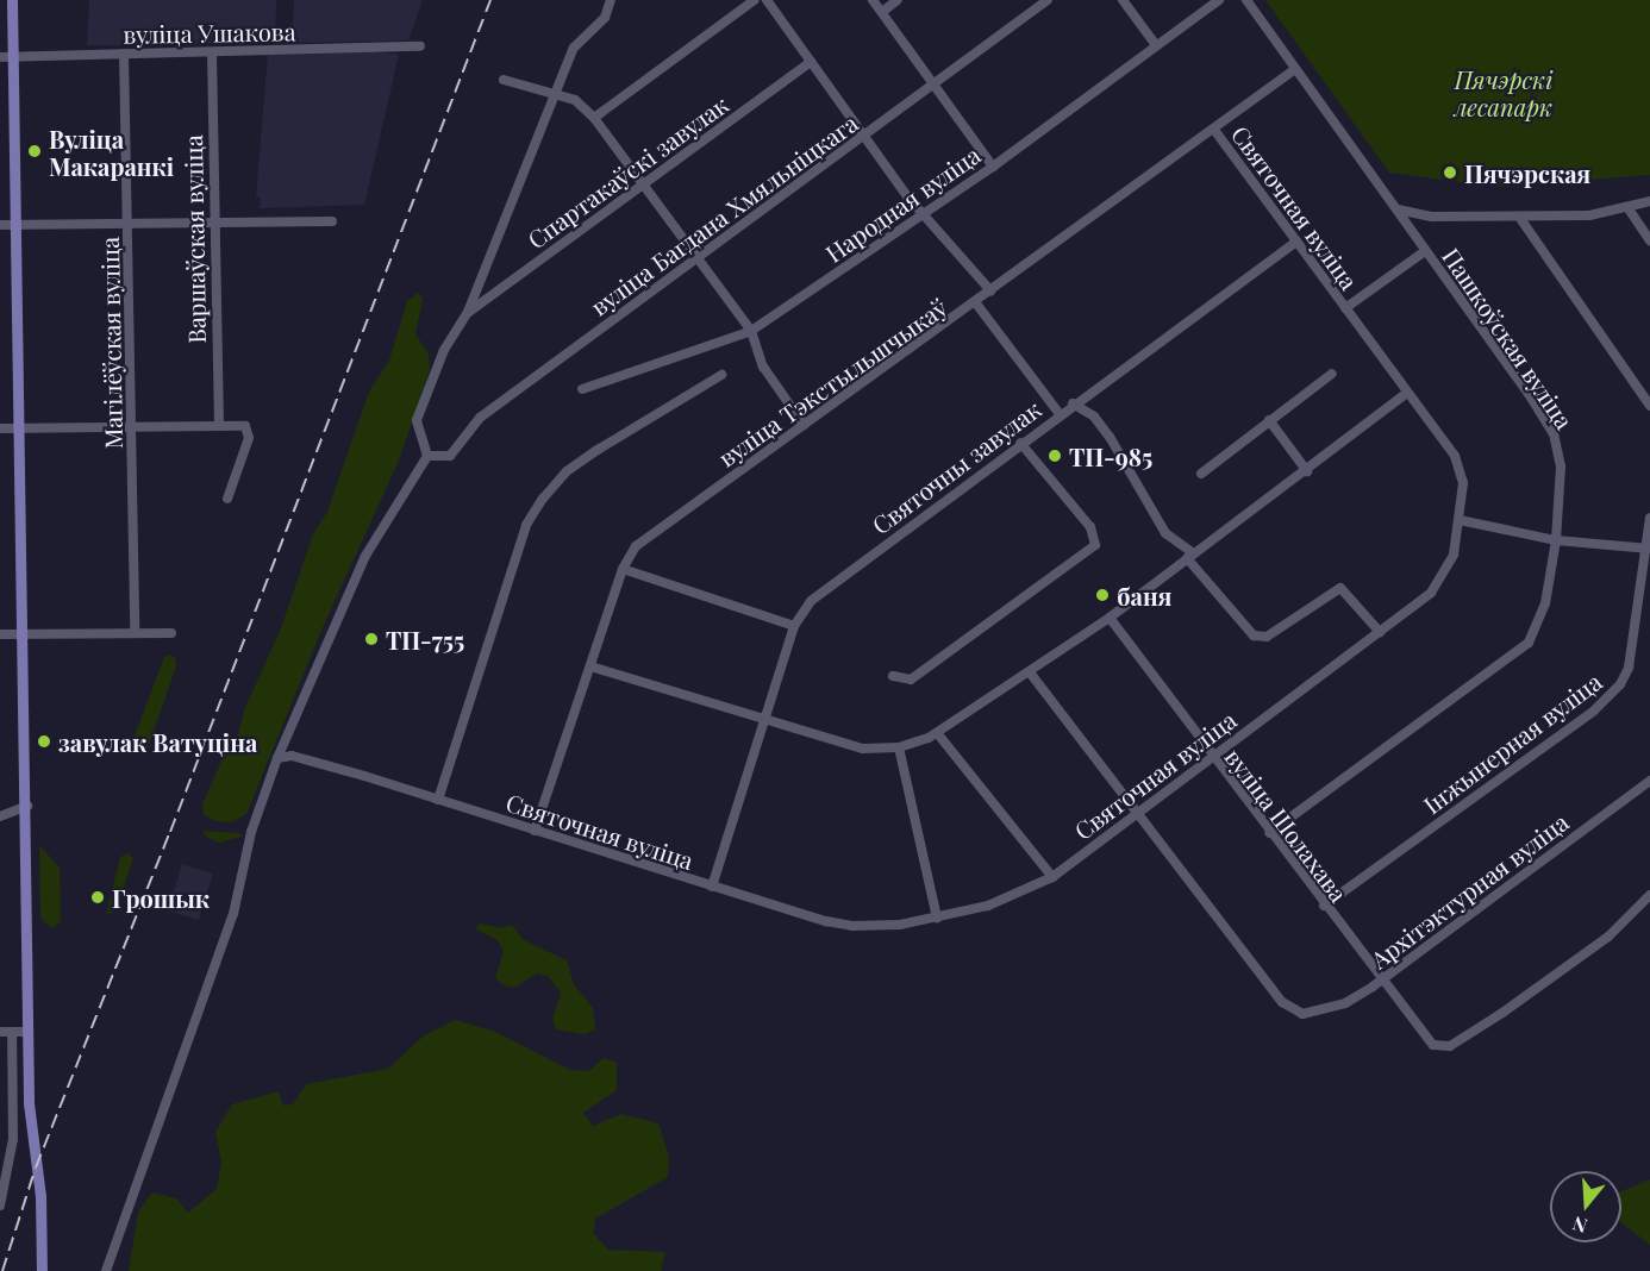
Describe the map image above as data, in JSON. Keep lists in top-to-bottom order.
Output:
{
  "streets": {
    "street": [
      "вуліца Ушакова",
      "Спартакаўскі завулак",
      "Народная вуліца",
      "Святочная вуліца",
      "вуліца Багдана Хмяльніцкага",
      "Варшаўская вуліца",
      "Пашкоўская вуліца",
      "Магілёўская вуліца",
      "вуліца Тэкстыльшчыкаў",
      "Святочны завулак",
      "Інжынерная вуліца",
      "вуліца Шолахава",
      "Архітэктурная вуліца"
    ]
  },
  "crossings": [
    ["вуліца Ушакова", "Варшаўская вуліца"],
    ["вуліца Ушакова", "Магілёўская вуліца"],
    ["Святочная вуліца", "вуліца Тэкстыльшчыкаў"],
    ["Святочная вуліца", "Святочны завулак"],
    ["Святочная вуліца", "вуліца Шолахава"],
    ["Святочная вуліца", "Архітэктурная вуліца"],
    ["Пашкоўская вуліца", "вуліца Тэкстыльшчыкаў"],
    ["Пашкоўская вуліца", "вуліца Шолахава"],
    ["Інжынерная вуліца", "вуліца Шолахава"],
    ["вуліца Шолахава", "Архітэктурная вуліца"]
  ],
  "parks": ["Пячэрскі лесапарк"],
  "places": [
    "Вуліца Макаранкі",
    "Пячэрская",
    "ТП-985",
    "баня",
    "ТП-755",
    "завулак Ватуціна",
    "Грошык"
  ],
  "north": "bottom"
}
